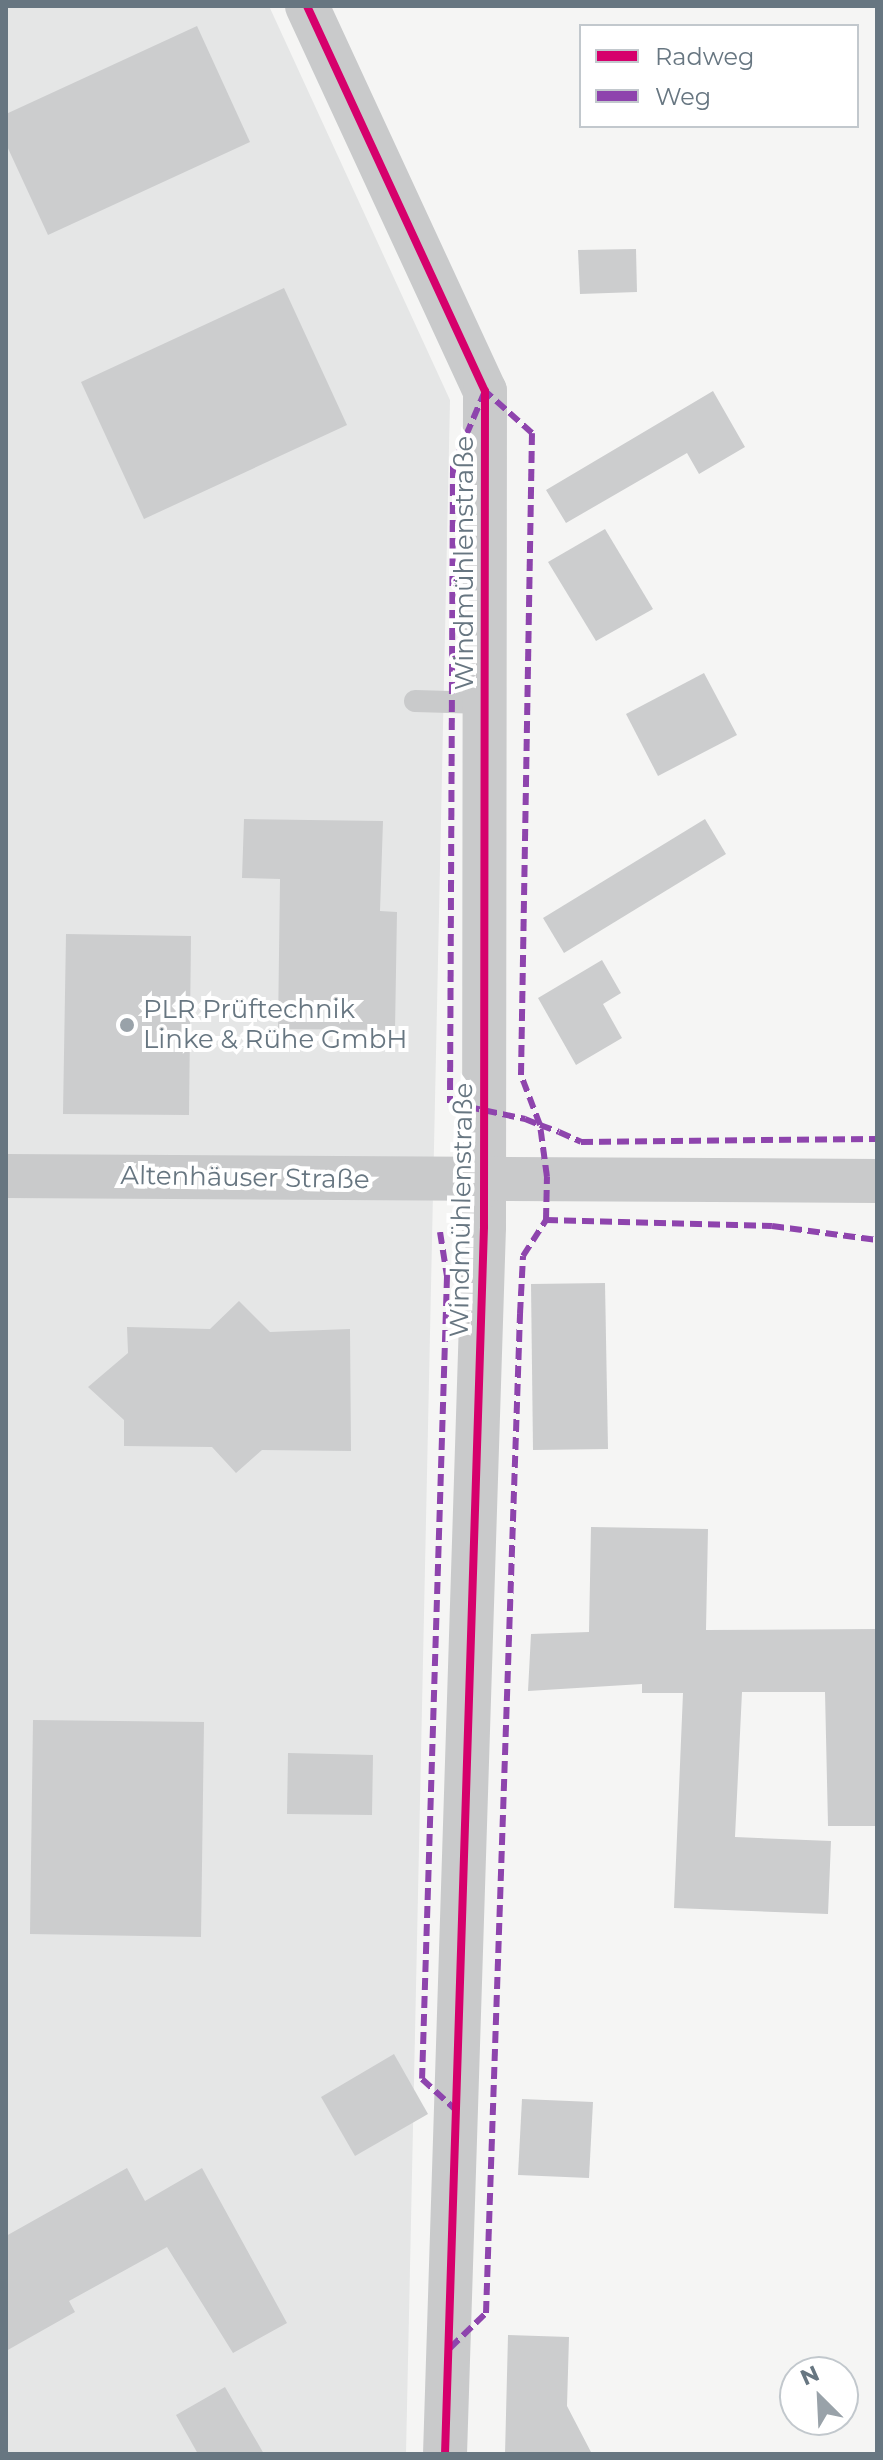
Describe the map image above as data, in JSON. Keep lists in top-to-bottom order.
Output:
{
  "streets": {
    "street": ["Windmühlenstraße", "Altenhäuser Straße"]
  },
  "crossings": [
    ["Windmühlenstraße", "Altenhäuser Straße"]
  ],
  "places": ["PLR Prüftechnik Linke & Rühe GmbH"],
  "legend": ["Radweg", "Weg"],
  "north": "top left"
}
